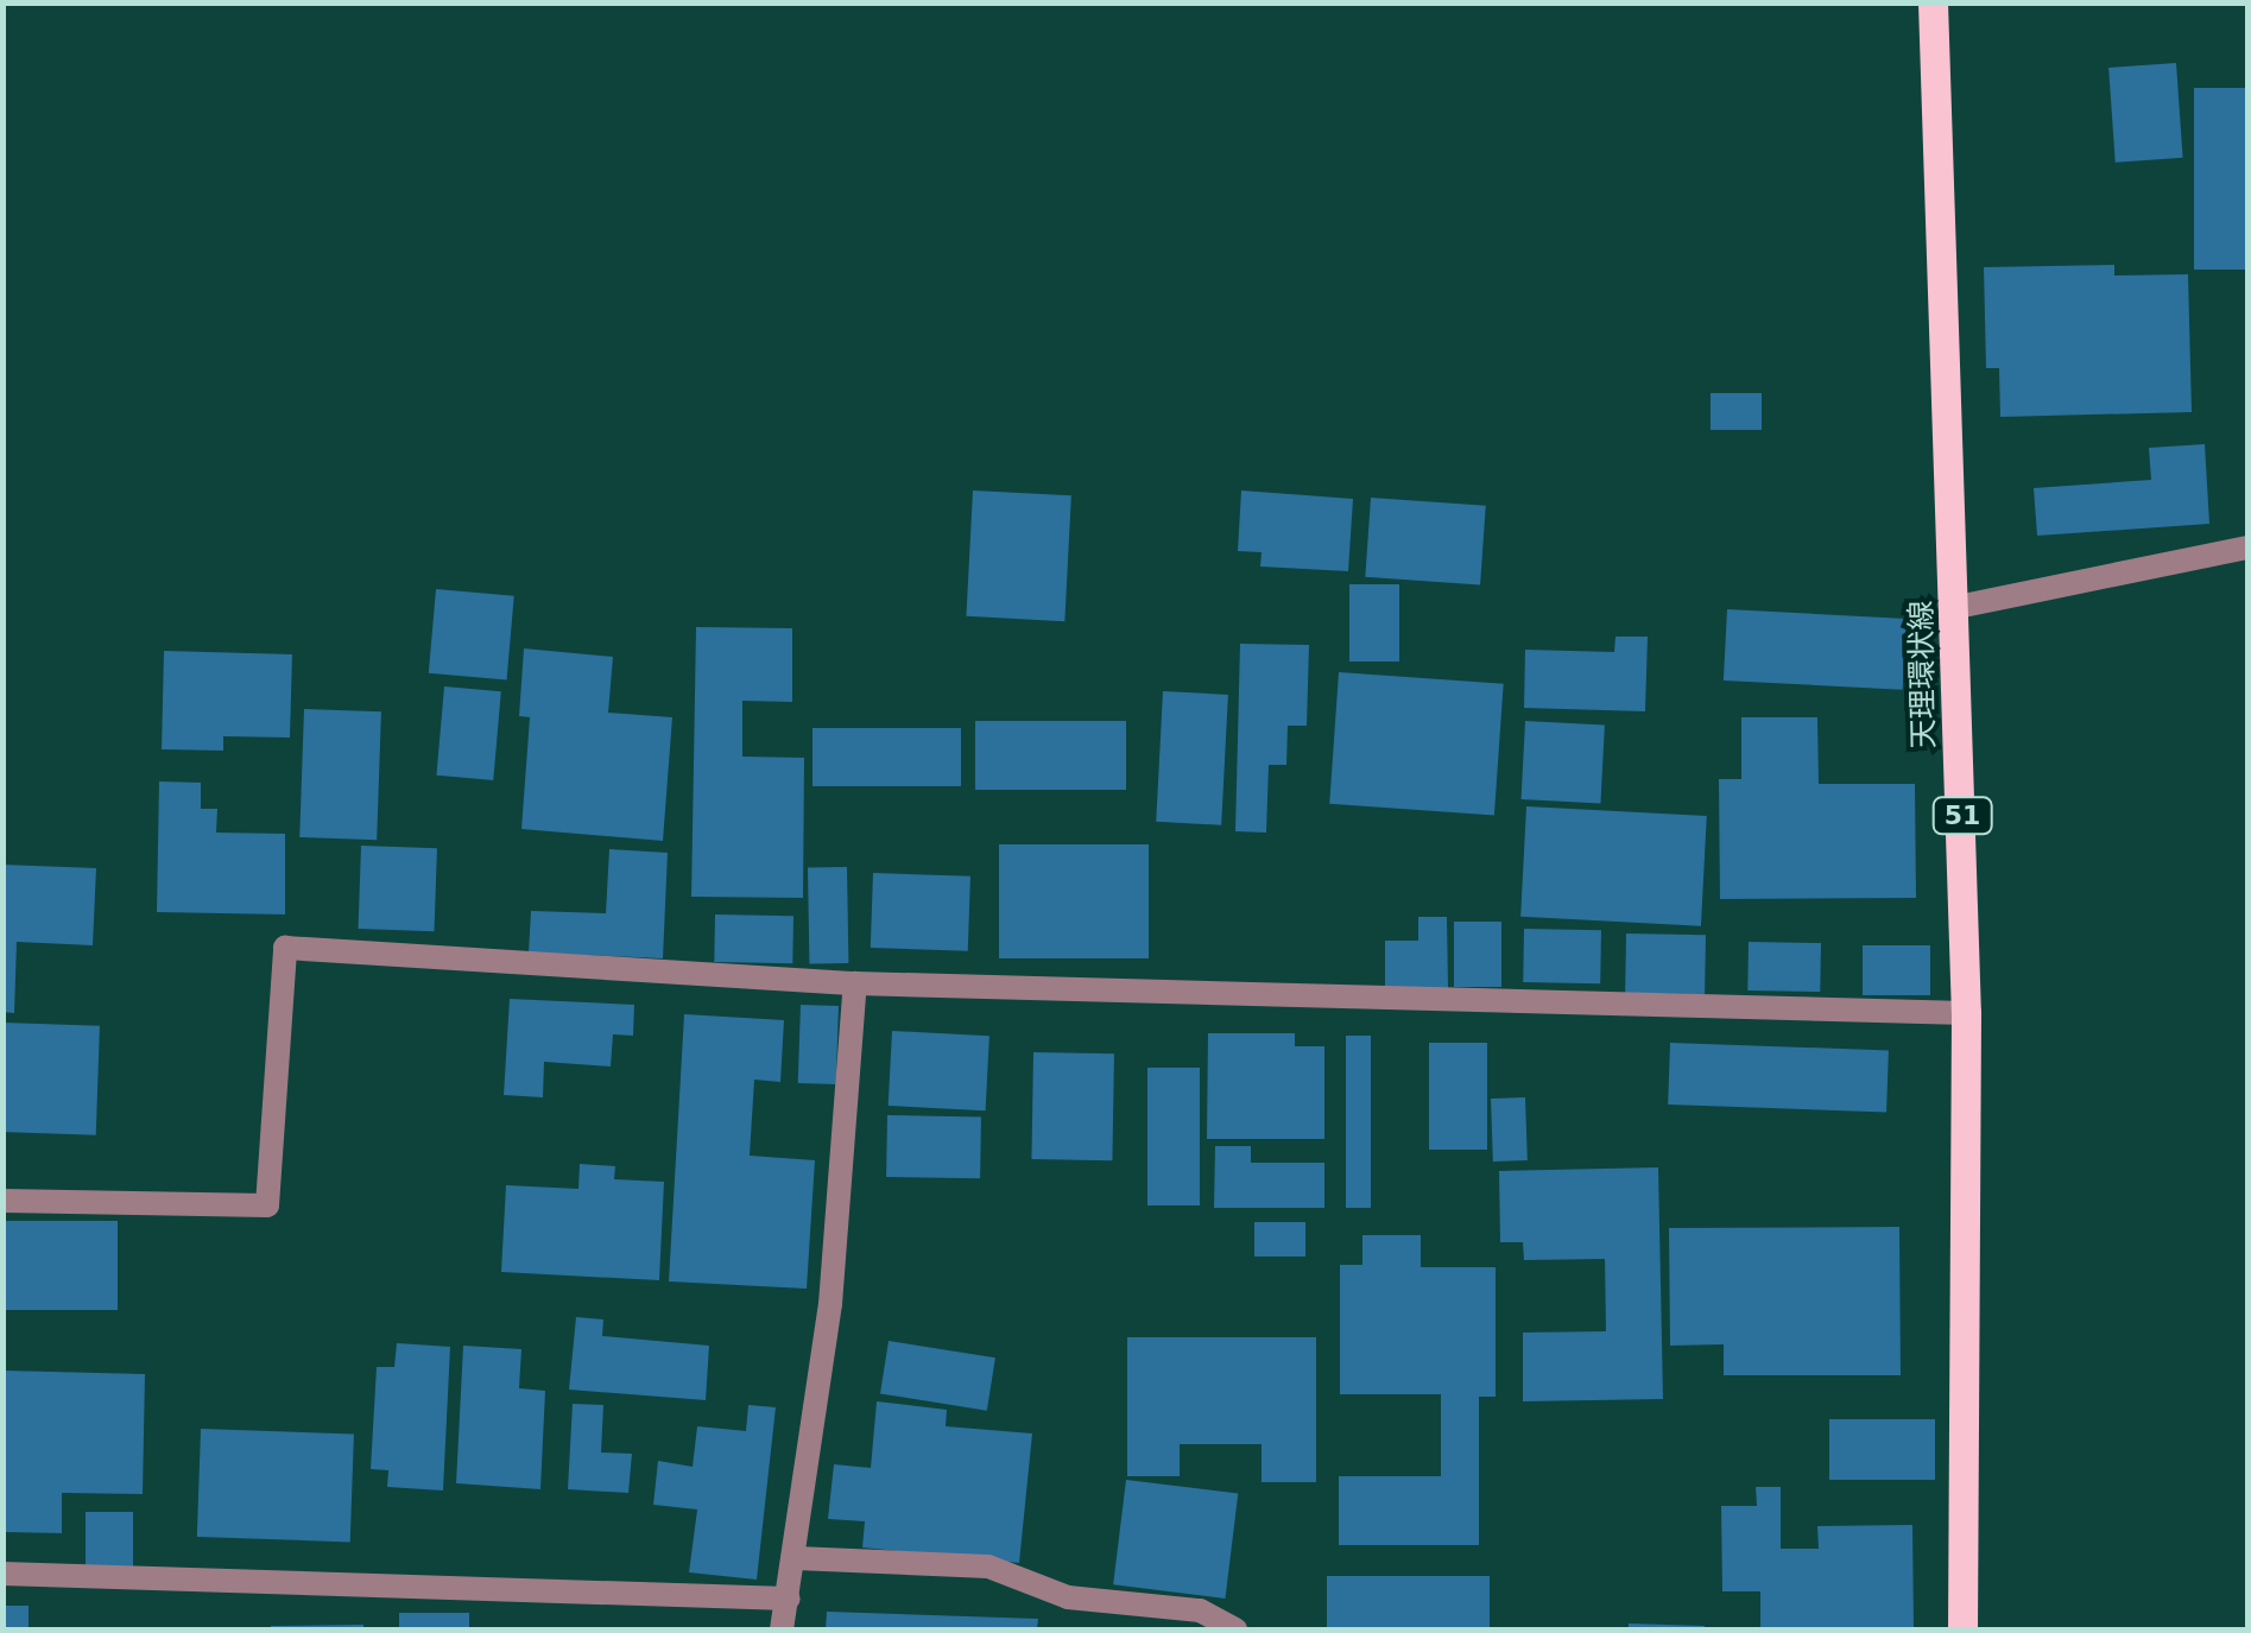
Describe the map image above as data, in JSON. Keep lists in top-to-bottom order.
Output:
{
  "streets": {
    "main road": ["天理環状線", "51"]
  }
}
